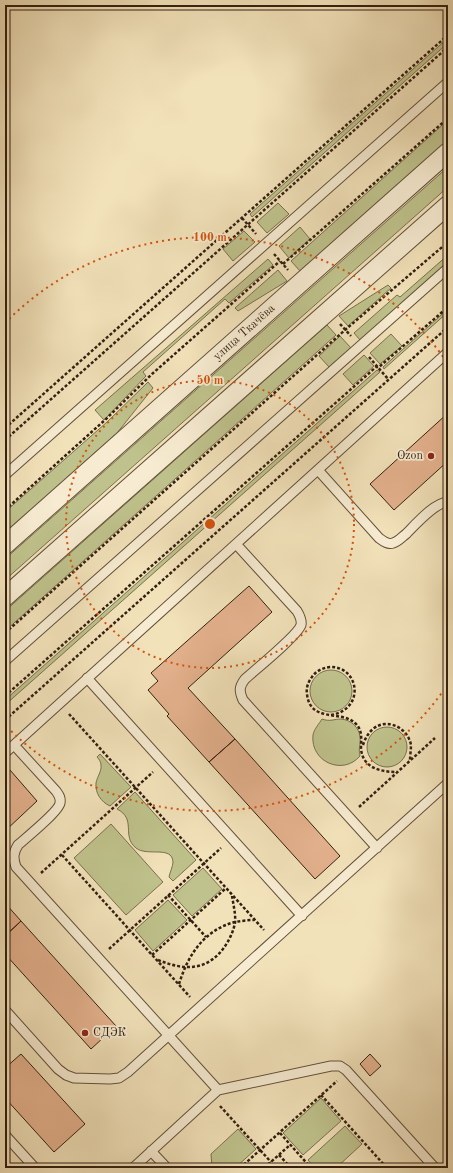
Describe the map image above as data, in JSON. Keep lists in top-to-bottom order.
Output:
{
  "streets": {
    "street": ["улица Ткачёва"]
  },
  "places": ["Ozon", "СДЭК"],
  "rings": ["100 m", "50 m"]
}
